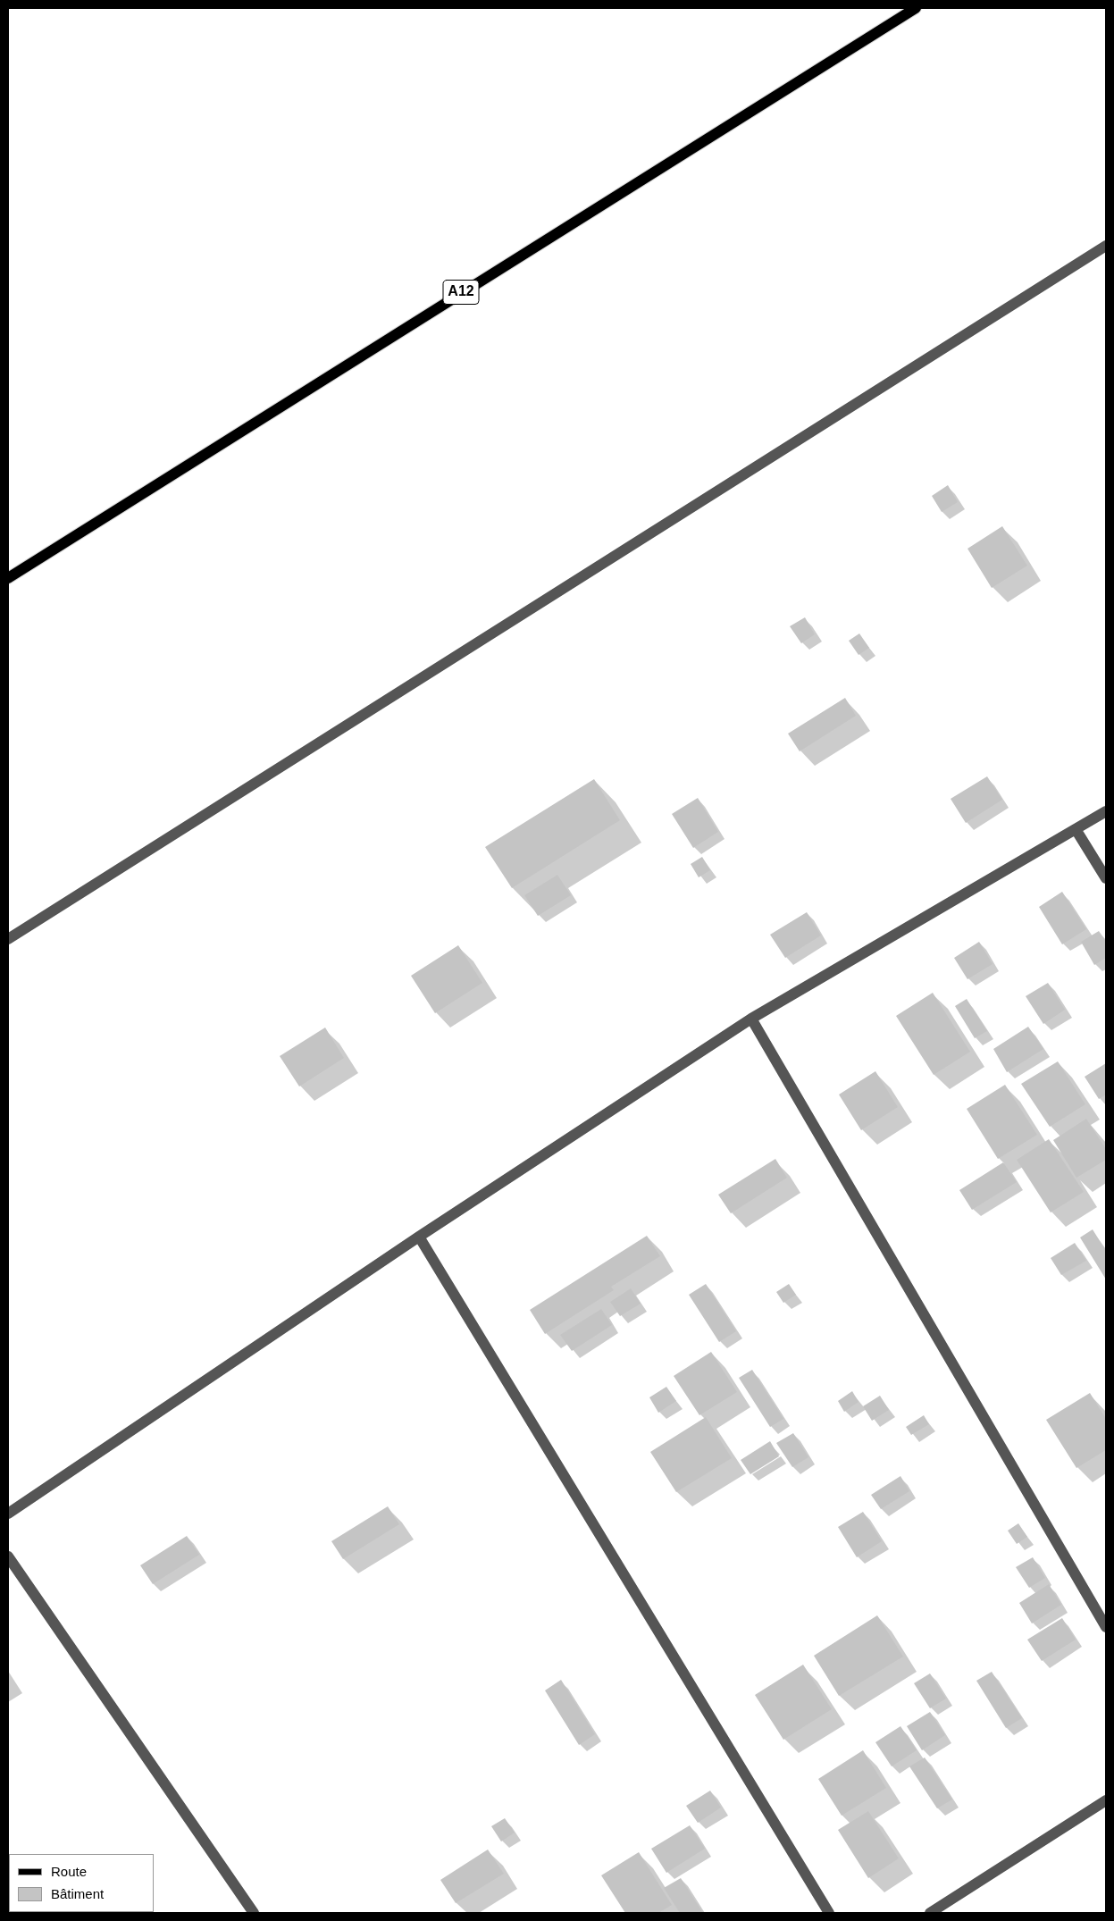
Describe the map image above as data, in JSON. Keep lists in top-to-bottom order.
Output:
{
  "streets": {
    "main road": ["A12"]
  },
  "legend": ["Route", "Bâtiment"]
}
